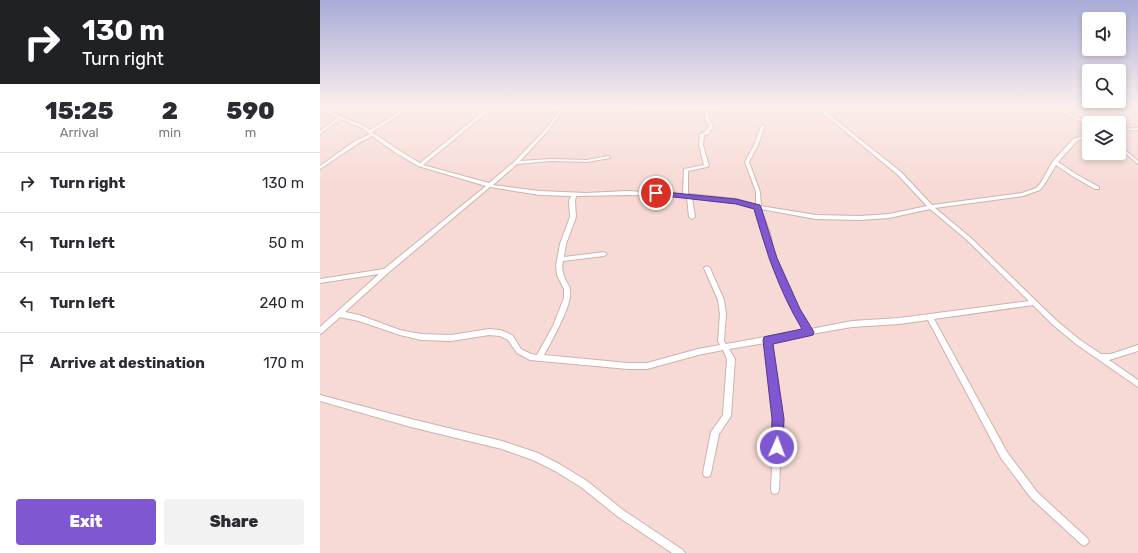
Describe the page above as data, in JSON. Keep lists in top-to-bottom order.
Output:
{
  "page": {
    "turn": ["130 m", "Turn right"],
    "eta": [
      "15:25",
      "Arrival",
      "2",
      "min",
      "590",
      "m"
    ],
    "list": [
      {
        "name": "Turn right",
        "value": "130 m"
      },
      {
        "name": "Turn left",
        "value": "50 m"
      },
      {
        "name": "Turn left",
        "value": "240 m"
      },
      {
        "name": "Arrive at destination",
        "value": "170 m"
      }
    ],
    "buttons": ["Exit", "Share"]
  }
}
